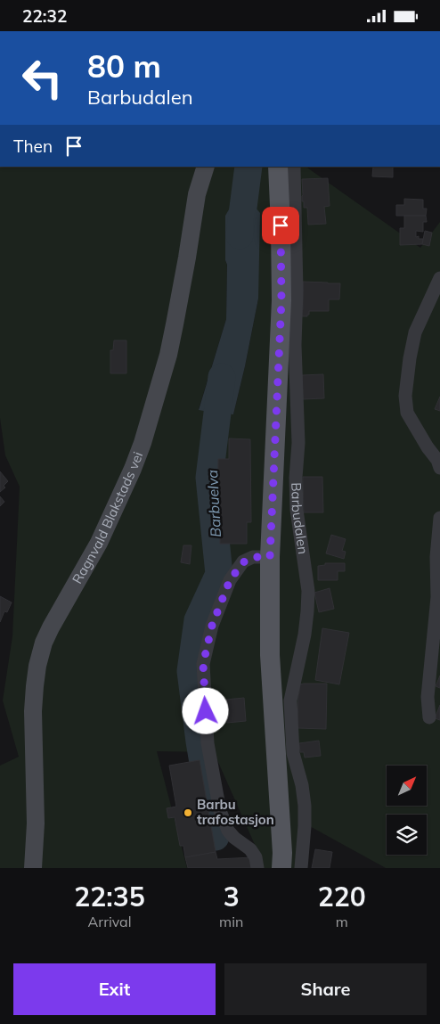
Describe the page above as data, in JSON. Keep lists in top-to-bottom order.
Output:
{
  "streets": {
    "main road": ["Barbudalen"],
    "street": ["Ragnvald Blakstads vei"]
  },
  "water": ["Barbuelva"],
  "places": ["Barbu trafostasjon"],
  "north": "top right",
  "page": {
    "status": "22:32",
    "turn": ["80 m", "Barbudalen"],
    "then": "Then",
    "eta": [
      "22:35",
      "Arrival",
      "3",
      "min",
      "220",
      "m"
    ],
    "buttons": ["Exit", "Share"]
  }
}
